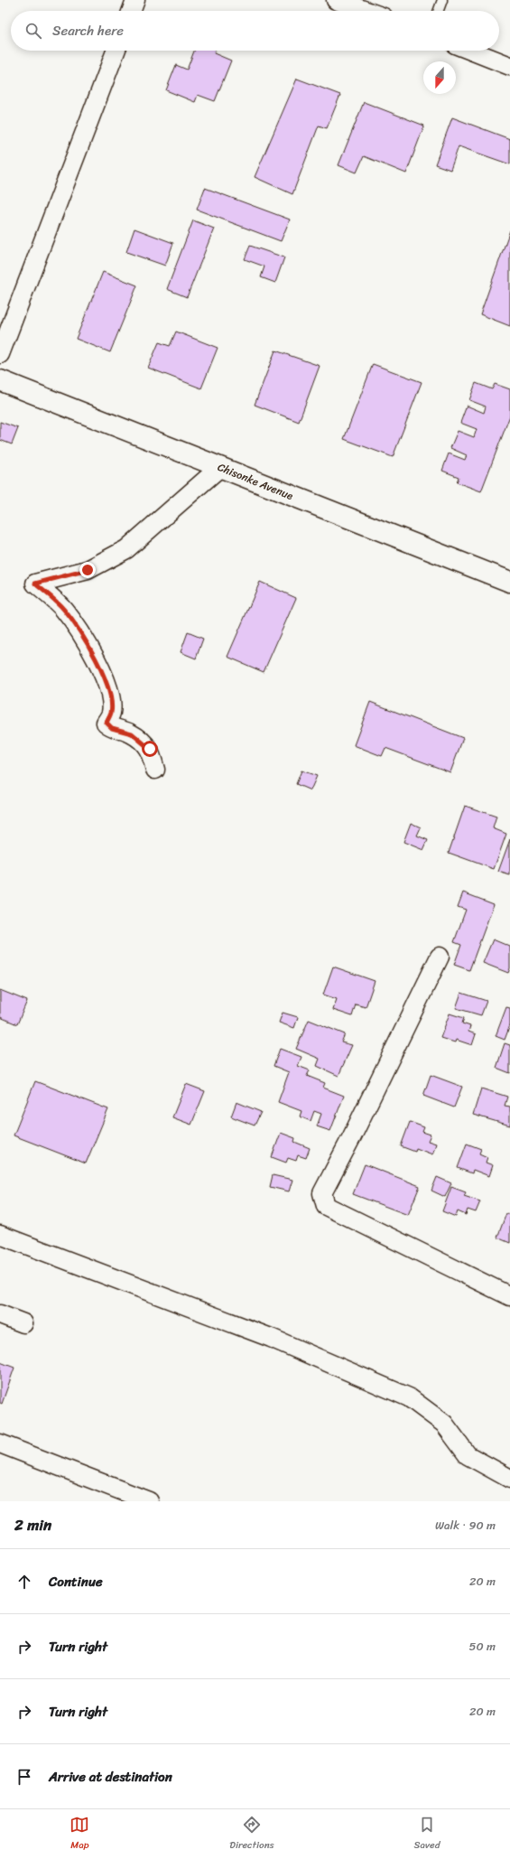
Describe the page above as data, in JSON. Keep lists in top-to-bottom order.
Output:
{
  "streets": {
    "street": ["Chisonke Avenue"]
  },
  "north": "bottom",
  "page": {
    "search": "Search here",
    "heading": ["2 min", "Walk · 90 m"],
    "list": [
      ["Continue", "20 m"],
      ["Turn right", "50 m"],
      ["Turn right", "20 m"],
      "Arrive at destination"
    ],
    "nav": ["Map", "Directions", "Saved"]
  }
}
